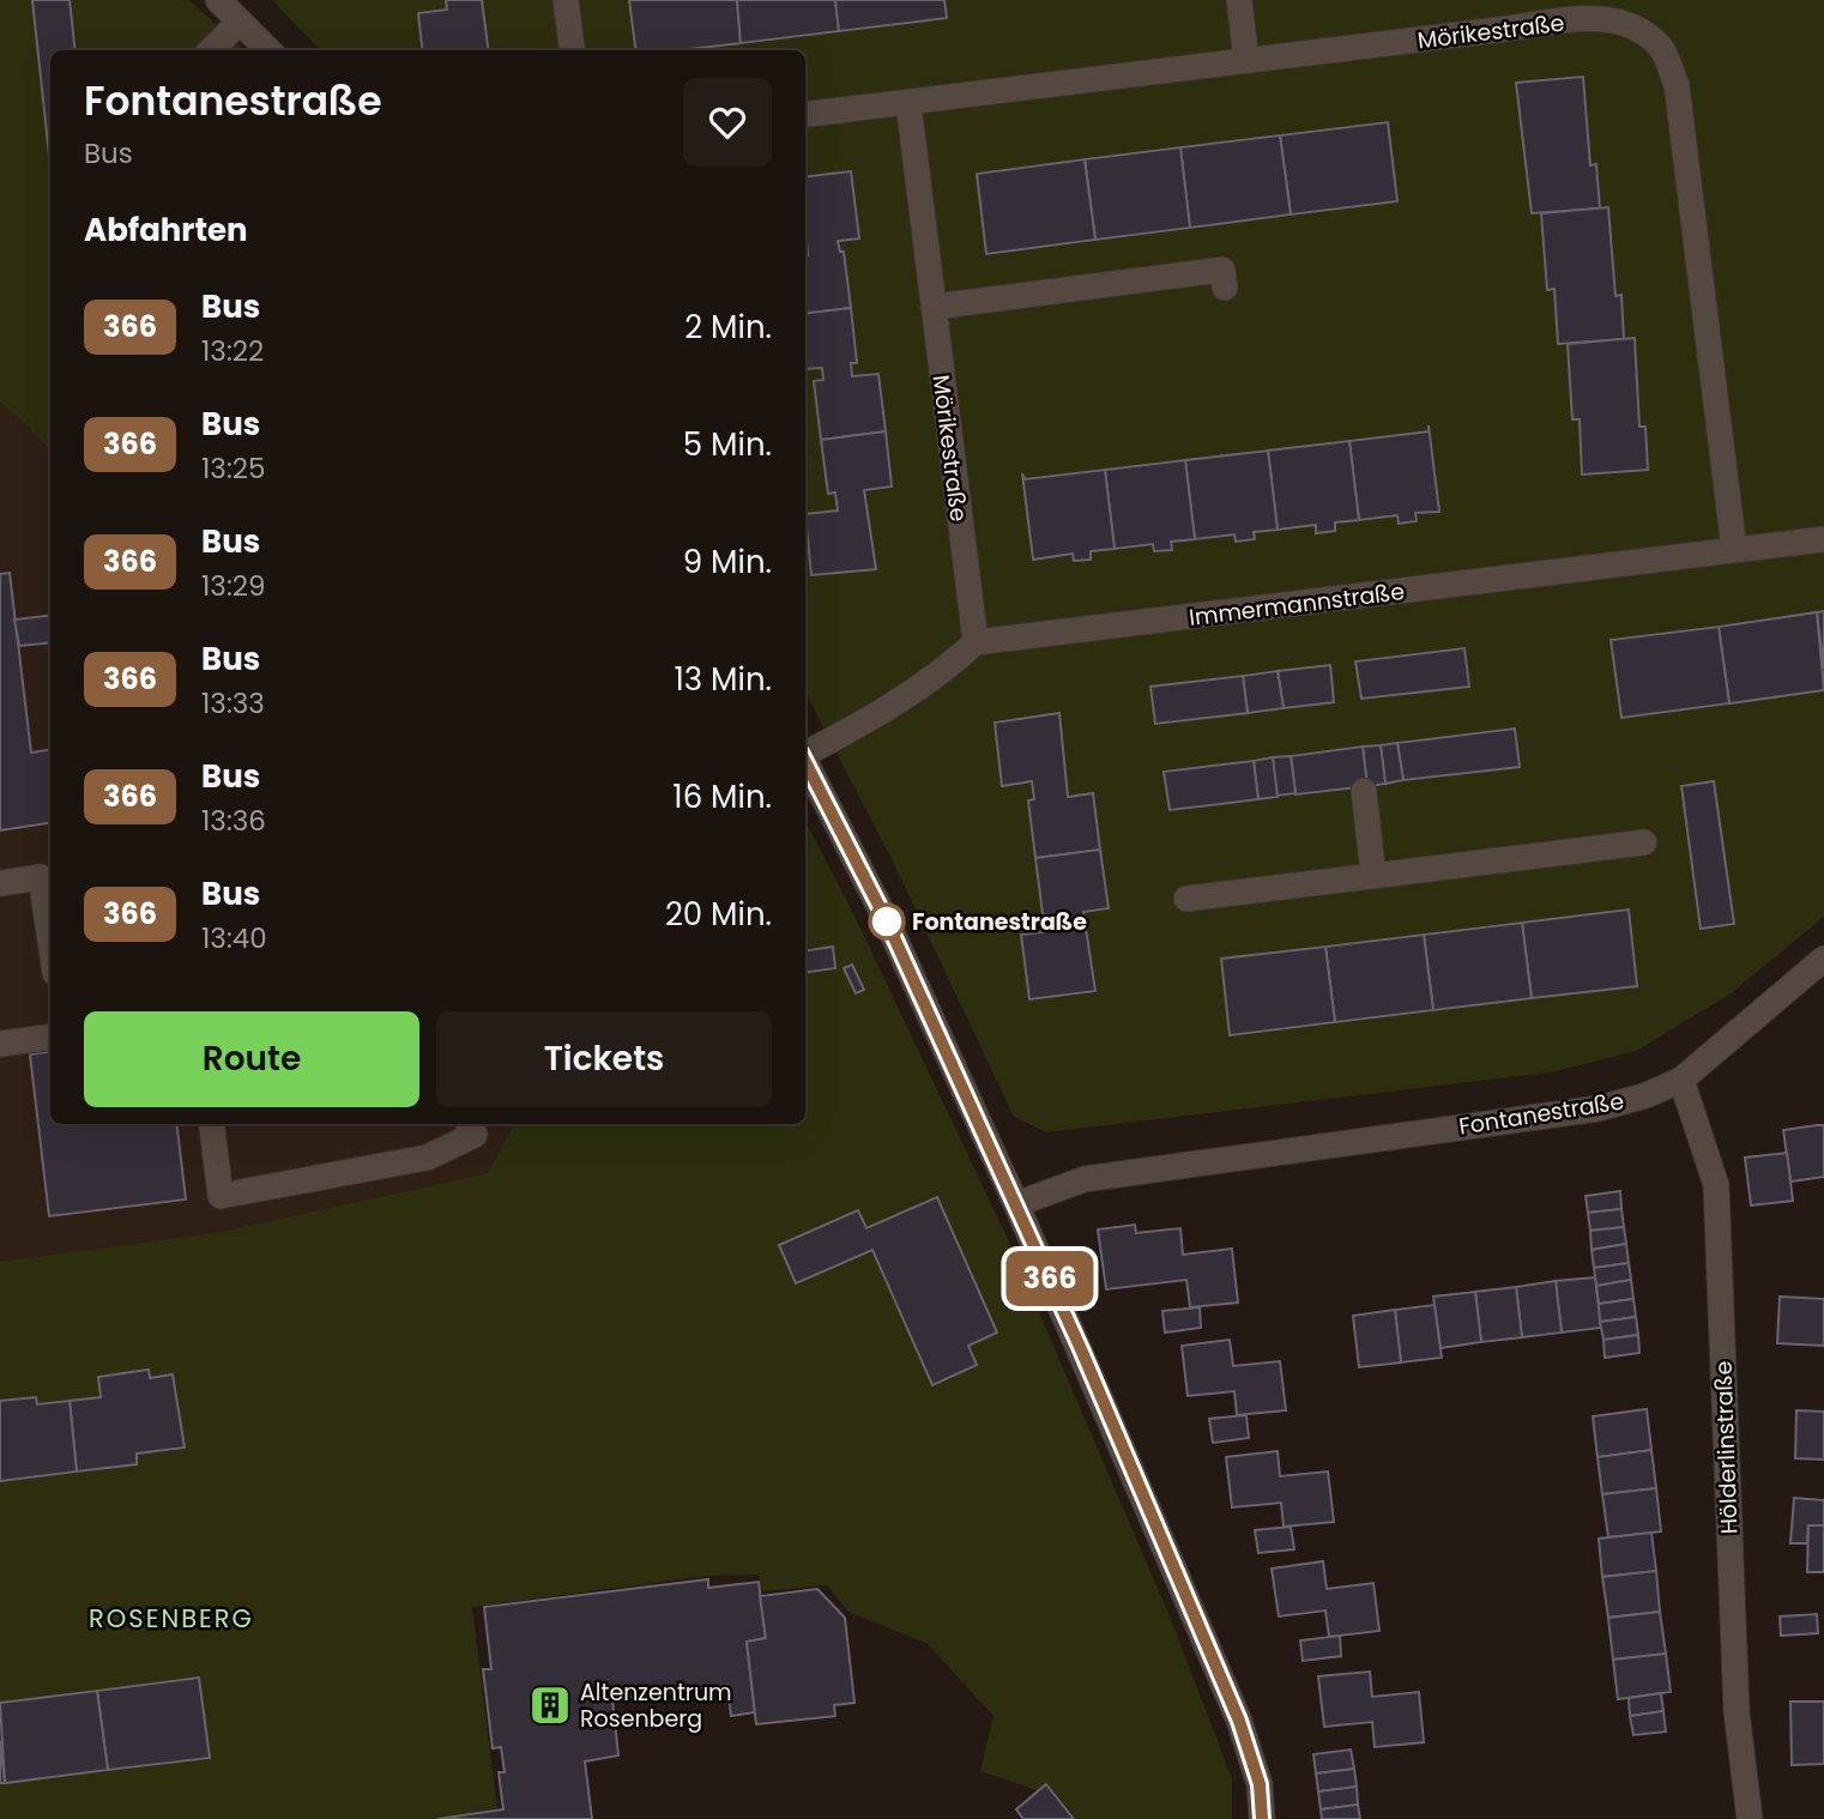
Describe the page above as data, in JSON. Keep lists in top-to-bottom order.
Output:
{
  "streets": {
    "street": [
      "Mörikestraße",
      "Immermannstraße",
      "Fontanestraße",
      "Hölderlinstraße"
    ]
  },
  "crossings": [
    ["Mörikestraße", "Immermannstraße"],
    ["Fontanestraße", "Hölderlinstraße"]
  ],
  "districts": ["ROSENBERG"],
  "places": {
    "other": ["Fontanestraße"],
    "building": ["Altenzentrum Rosenberg"]
  },
  "lines": ["bus line 366"],
  "page": {
    "on_map": "366",
    "heading": [
      ["Fontanestraße", "Bus"],
      "Abfahrten"
    ],
    "list": [
      {
        "mark": "366",
        "name": "Bus",
        "note": "13:22",
        "value": "2 Min."
      },
      {
        "mark": "366",
        "name": "Bus",
        "note": "13:25",
        "value": "5 Min."
      },
      {
        "mark": "366",
        "name": "Bus",
        "note": "13:29",
        "value": "9 Min."
      },
      {
        "mark": "366",
        "name": "Bus",
        "note": "13:33",
        "value": "13 Min."
      },
      {
        "mark": "366",
        "name": "Bus",
        "note": "13:36",
        "value": "16 Min."
      },
      {
        "mark": "366",
        "name": "Bus",
        "note": "13:40",
        "value": "20 Min."
      }
    ],
    "buttons": ["Route", "Tickets"]
  }
}
